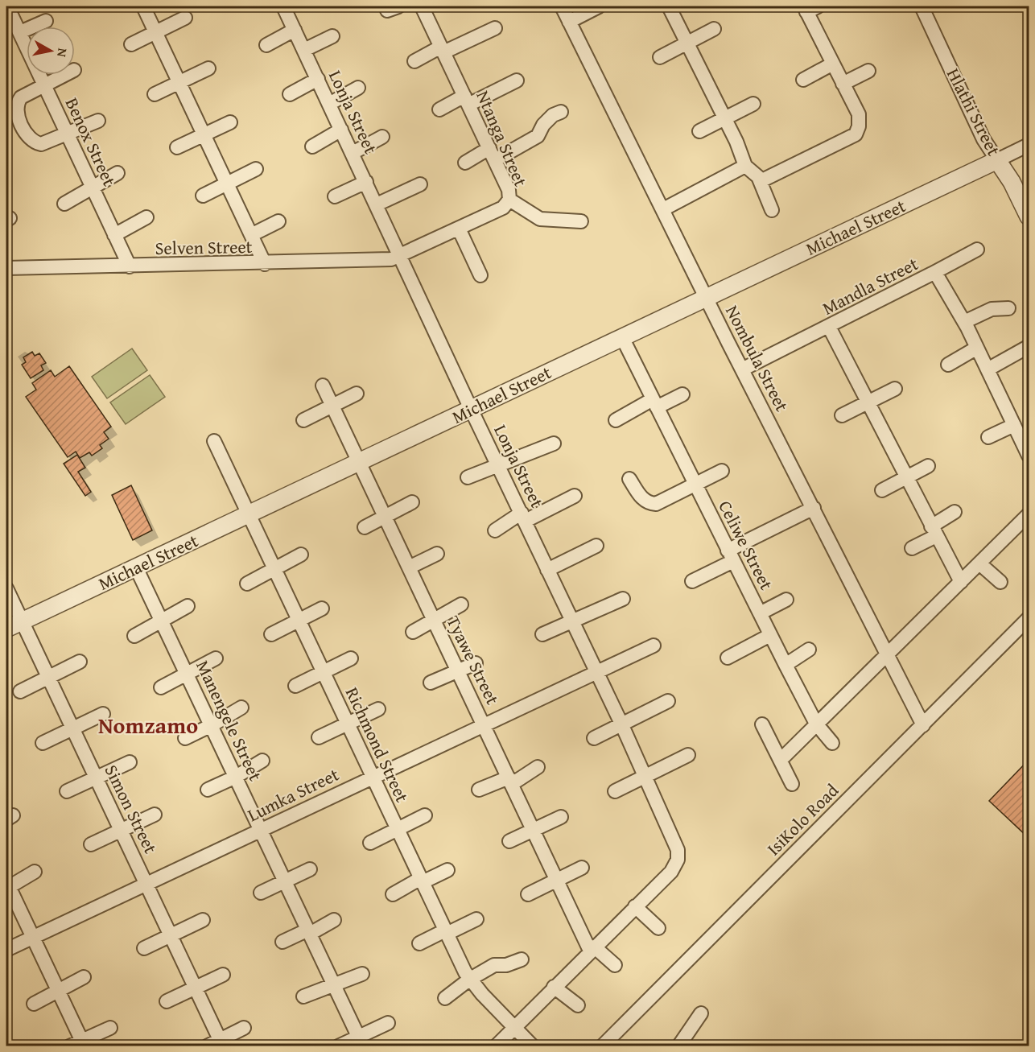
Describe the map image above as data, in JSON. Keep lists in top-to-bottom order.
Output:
{
  "streets": {
    "street": [
      "Lonja Street",
      "Hlathi Street",
      "Ntanga Street",
      "Benox Street",
      "Michael Street",
      "Selven Street",
      "Mandla Street",
      "Nombula Street",
      "Celiwe Street",
      "Tyawe Street",
      "Manengele Street",
      "Richmond Street",
      "Lumka Street",
      "Simon Street",
      "IsiKolo Road"
    ]
  },
  "crossings": [
    ["Lonja Street", "Ntanga Street"],
    ["Lonja Street", "Michael Street"],
    ["Lonja Street", "Selven Street"],
    ["Lonja Street", "Tyawe Street"],
    ["Lonja Street", "Richmond Street"],
    ["Lonja Street", "Lumka Street"],
    ["Hlathi Street", "Michael Street"],
    ["Ntanga Street", "Selven Street"],
    ["Benox Street", "Selven Street"],
    ["Michael Street", "Nombula Street"],
    ["Michael Street", "Celiwe Street"],
    ["Michael Street", "Tyawe Street"],
    ["Michael Street", "Manengele Street"],
    ["Michael Street", "Richmond Street"],
    ["Michael Street", "Simon Street"],
    ["Mandla Street", "Nombula Street"],
    ["Nombula Street", "IsiKolo Road"],
    ["Tyawe Street", "Lumka Street"],
    ["Manengele Street", "Lumka Street"],
    ["Richmond Street", "Lumka Street"],
    ["Lumka Street", "Simon Street"]
  ],
  "districts": ["Nomzamo"],
  "north": "right"
}
